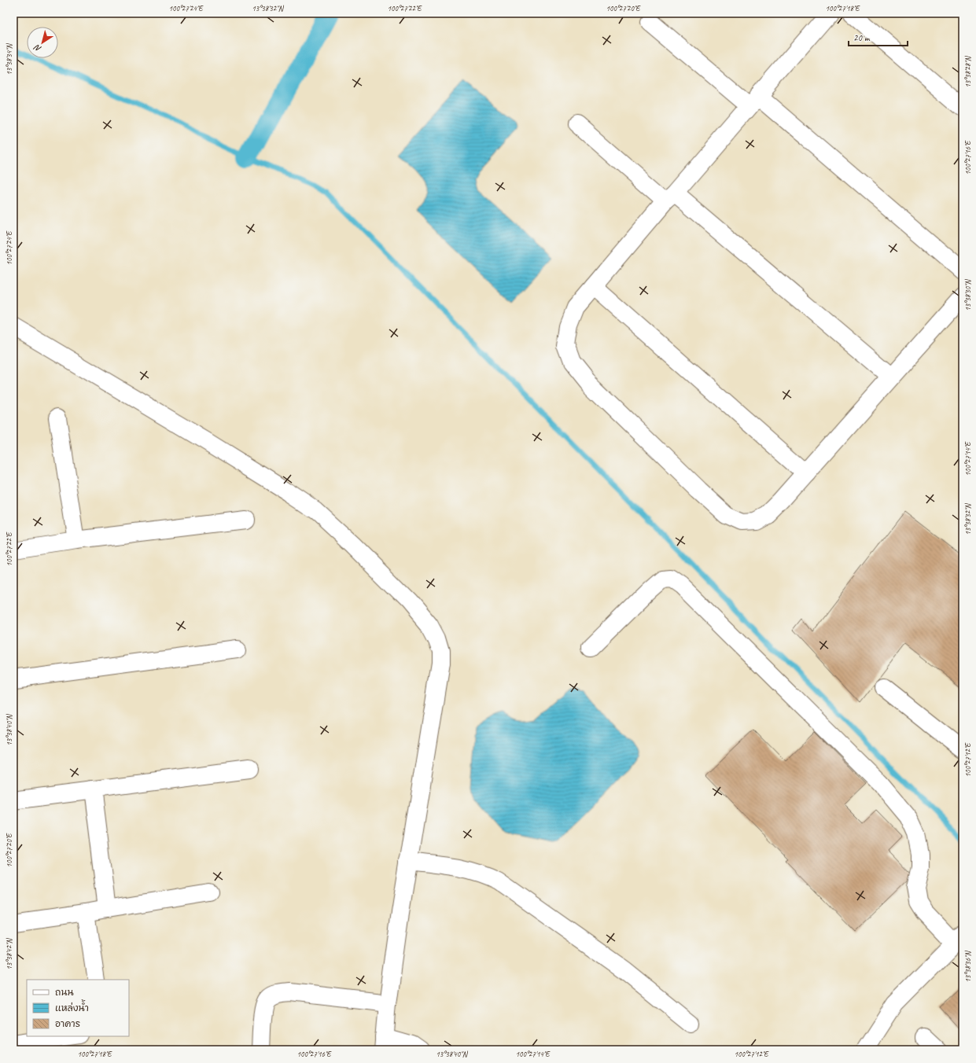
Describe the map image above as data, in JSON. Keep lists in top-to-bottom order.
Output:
{
  "legend": ["ถนน", "แหล่งน้ำ", "อาคาร"],
  "scale_bar": "20 m",
  "north": "bottom left",
  "coordinates": [
    "100°27'24\"E",
    "13°38'32\"N",
    "100°27'22\"E",
    "100°27'20\"E",
    "100°27'18\"E",
    "13°38'34\"N",
    "13°38'28\"N",
    "100°27'16\"E",
    "13°38'30\"N",
    "100°27'14\"E",
    "13°38'40\"N",
    "100°27'12\"E",
    "13°38'42\"N",
    "13°38'36\"N"
  ]
}
